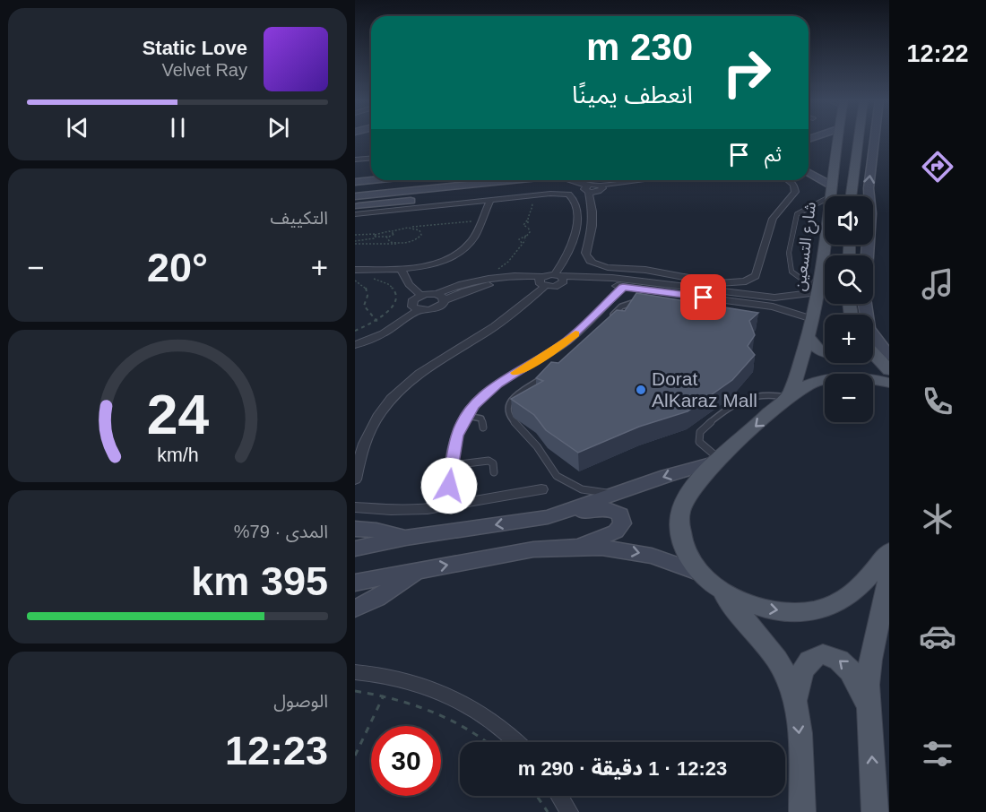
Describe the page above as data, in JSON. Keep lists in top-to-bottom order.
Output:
{
  "streets": {
    "main road": ["شارع التسعين"]
  },
  "places": ["Dorat AlKaraz Mall"],
  "page": {
    "tabs": "12:22",
    "turn": ["230 m", "انعطف يمينًا"],
    "song": ["Static Love", "Velvet Ray"],
    "then": "ثم",
    "tile": [
      "التكييف",
      ["المدى · 79%", "395 km"],
      ["الوصول", "12:23"]
    ],
    "map_buttons": ["+", "−"],
    "heat": ["−", "20°", "+"],
    "limit": "30",
    "trip": "12:23 · 1 دقيقة · 290 m",
    "gauge": ["24", "km/h"]
  }
}
